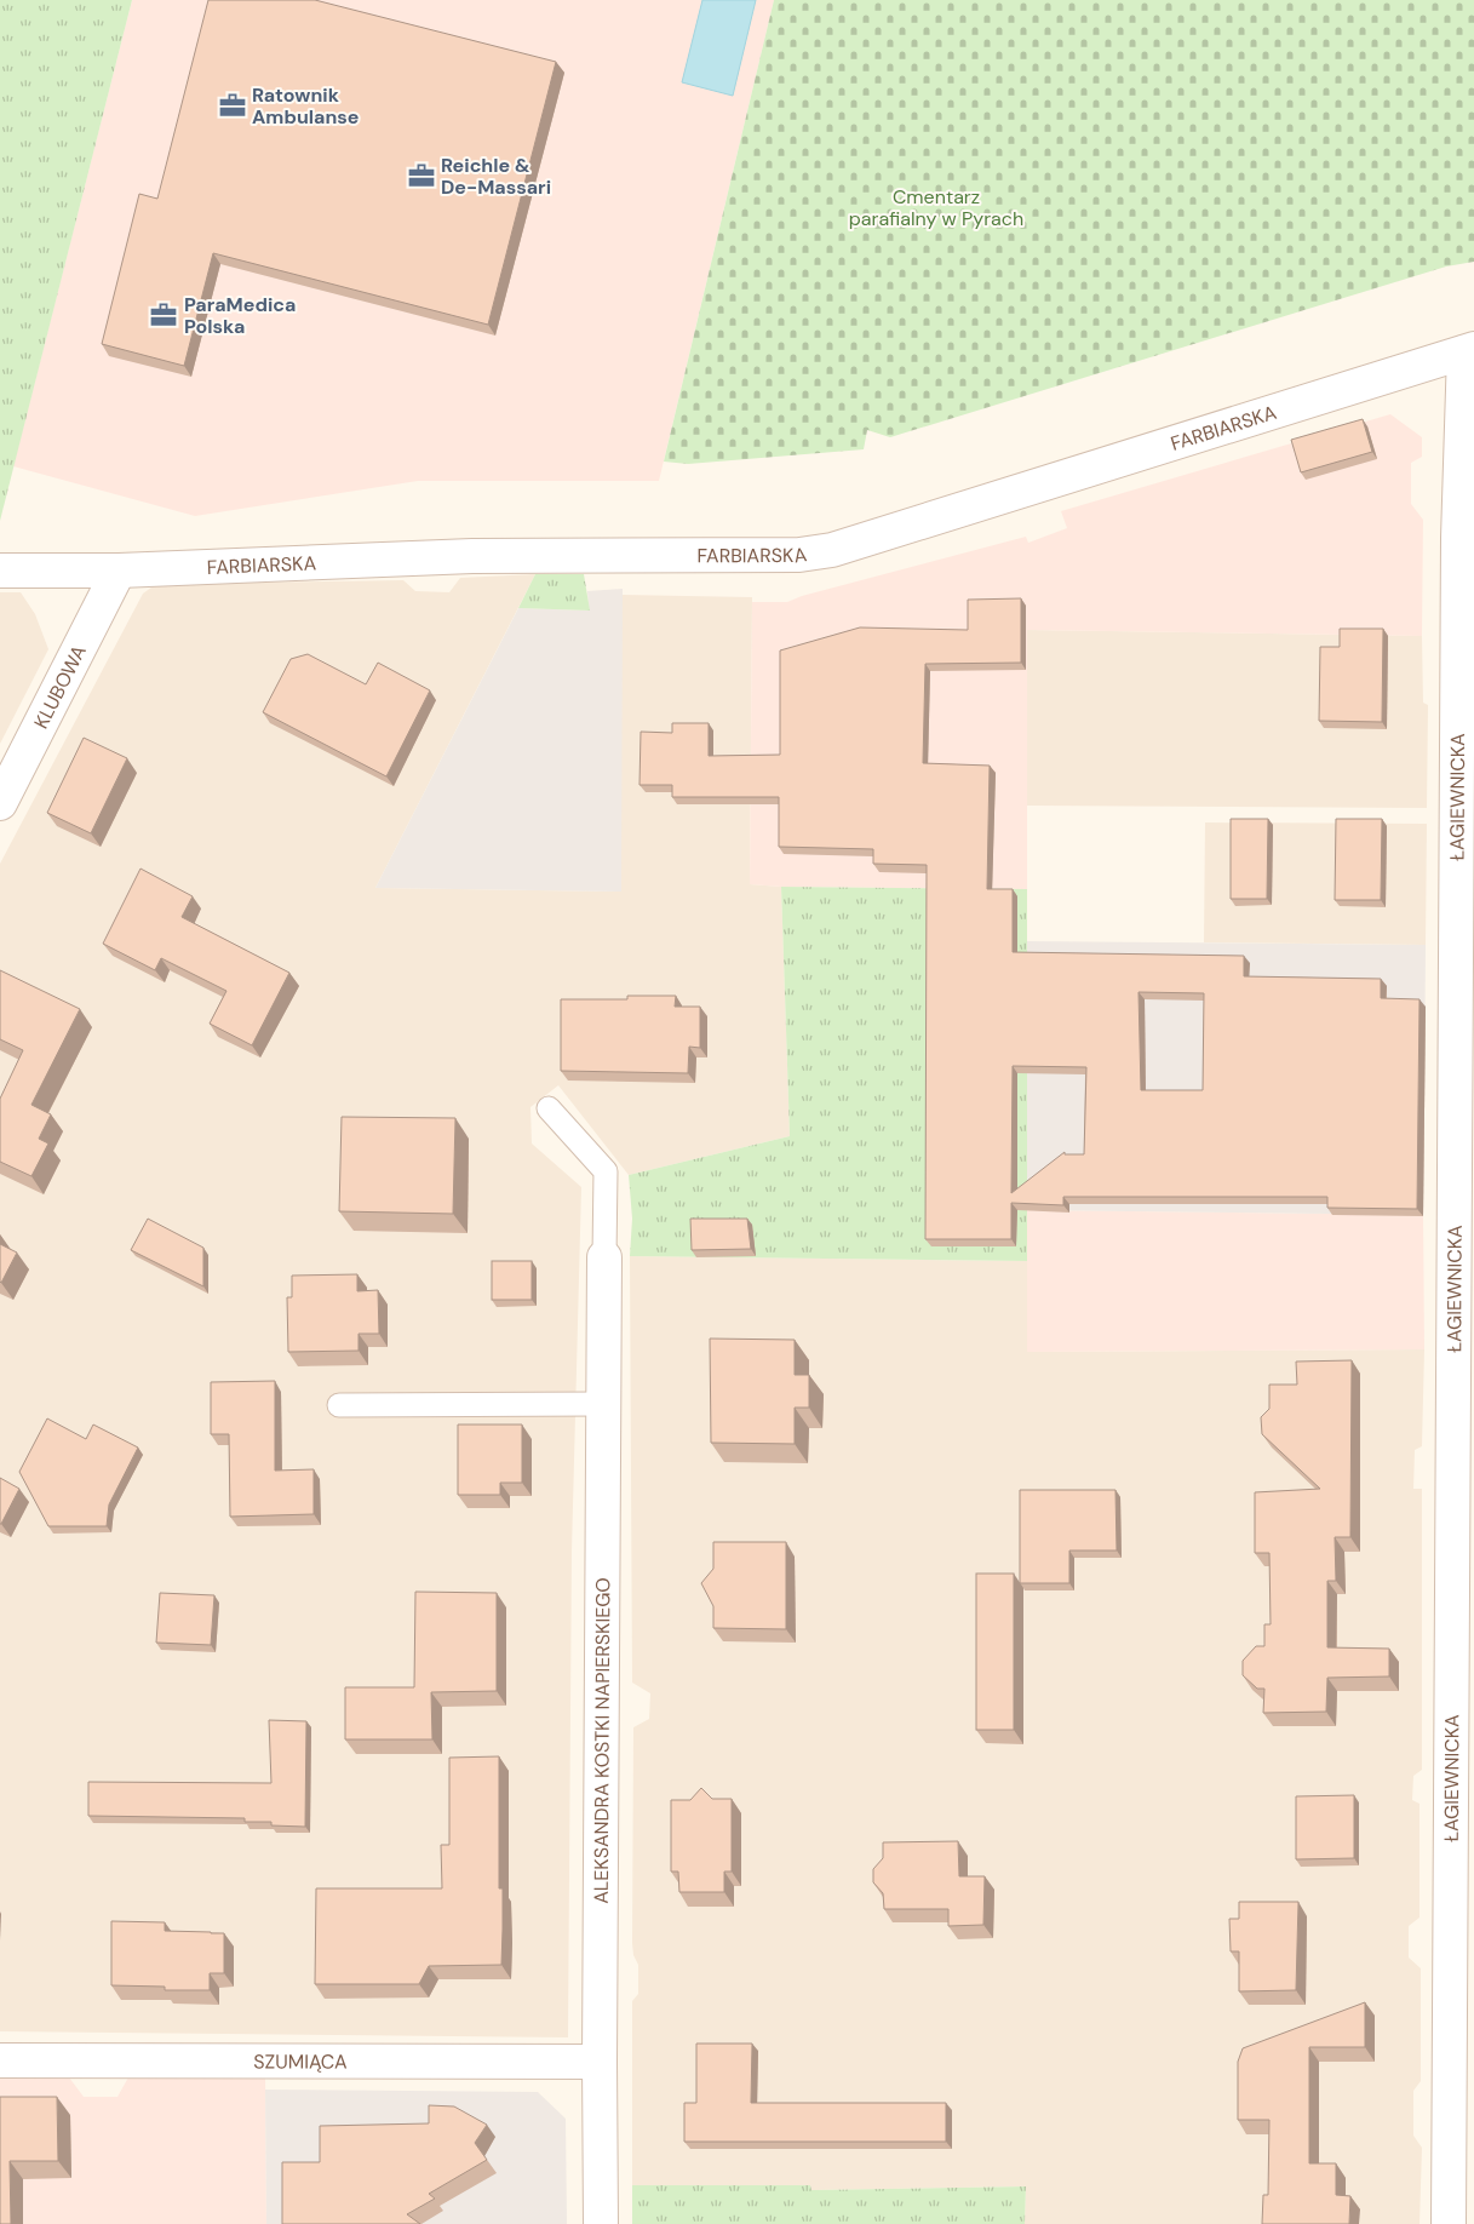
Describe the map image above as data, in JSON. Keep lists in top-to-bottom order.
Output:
{
  "streets": {
    "street": [
      "FARBIARSKA",
      "KLUBOWA",
      "ŁAGIEWNICKA",
      "ALEKSANDRA KOSTKI NAPIERSKIEGO",
      "SZUMIĄCA"
    ]
  },
  "crossings": [
    ["FARBIARSKA", "KLUBOWA"],
    ["FARBIARSKA", "ŁAGIEWNICKA"],
    ["ALEKSANDRA KOSTKI NAPIERSKIEGO", "SZUMIĄCA"]
  ],
  "parks": ["Cmentarz parafialny w Pyrach"],
  "places": {
    "office": ["Ratownik Ambulanse", "Reichle & De-Massari", "ParaMedica Polska"]
  }
}
